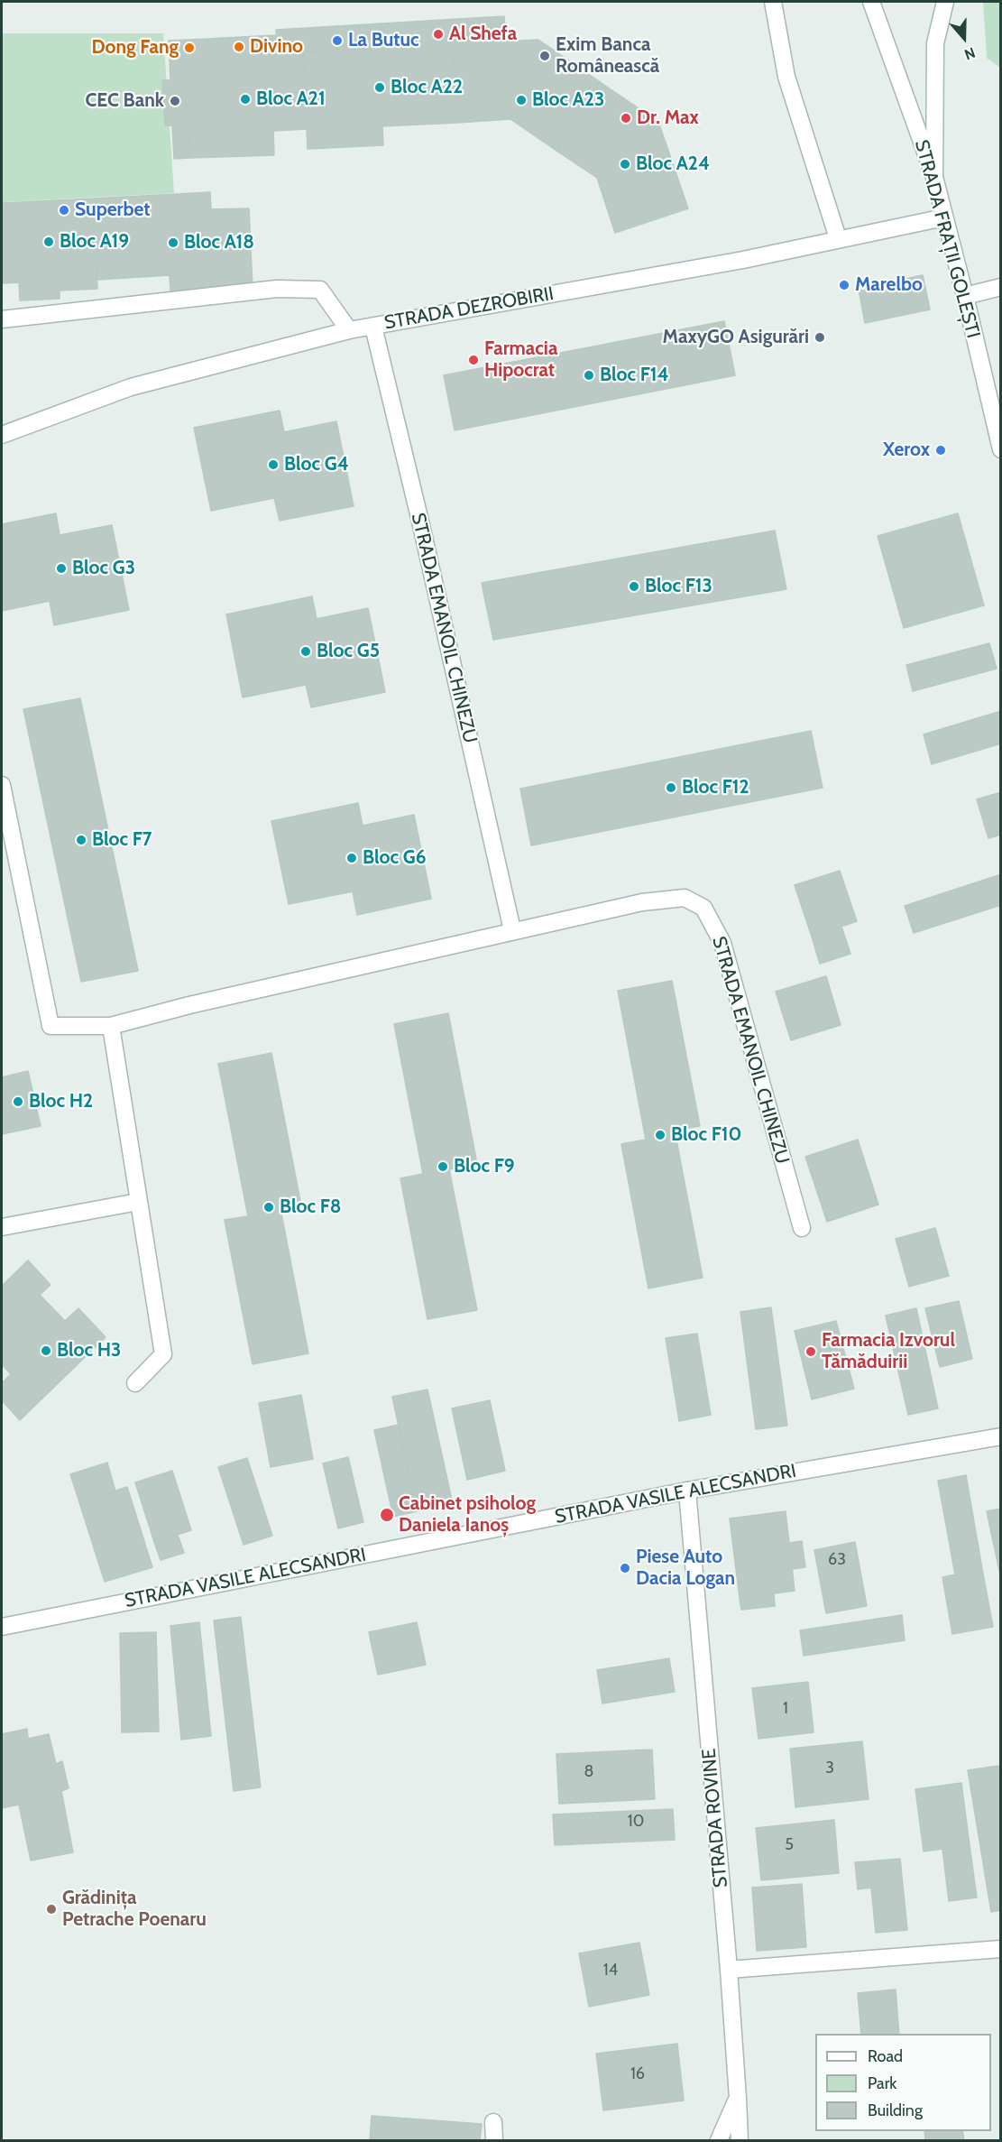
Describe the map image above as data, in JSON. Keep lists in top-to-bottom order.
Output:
{
  "streets": {
    "street": [
      "STRADA FRAȚII GOLEȘTI",
      "STRADA DEZROBIRII",
      "STRADA EMANOIL CHINEZU",
      "STRADA VASILE ALECSANDRI",
      "STRADA ROVINE"
    ]
  },
  "crossings": [
    ["STRADA FRAȚII GOLEȘTI", "STRADA DEZROBIRII"],
    ["STRADA DEZROBIRII", "STRADA EMANOIL CHINEZU"],
    ["STRADA VASILE ALECSANDRI", "STRADA ROVINE"]
  ],
  "places": [
    "Al Shefa",
    "La Butuc",
    "Divino",
    "Dong Fang",
    "Exim Banca Românească",
    "Bloc A22",
    "Bloc A21",
    "Bloc A23",
    "CEC Bank",
    "Dr. Max",
    "Bloc A24",
    "Superbet",
    "Bloc A19",
    "Bloc A18",
    "Marelbo",
    "MaxyGO Asigurări",
    "Farmacia Hipocrat",
    "Bloc F14",
    "Xerox",
    "Bloc G4",
    "Bloc G3",
    "Bloc F13",
    "Bloc G5",
    "Bloc F12",
    "Bloc F7",
    "Bloc G6",
    "Bloc H2",
    "Bloc F10",
    "Bloc F9",
    "Bloc F8",
    "Bloc H3",
    "Farmacia Izvorul Tămăduirii",
    "Cabinet psiholog Daniela Ianoș",
    "Piese Auto Dacia Logan",
    "Grădinița Petrache Poenaru"
  ],
  "house_numbers": [
    "63",
    "1",
    "3",
    "8",
    "10",
    "5",
    "14",
    "16"
  ],
  "legend": ["Road", "Park", "Building"],
  "north": "bottom"
}
